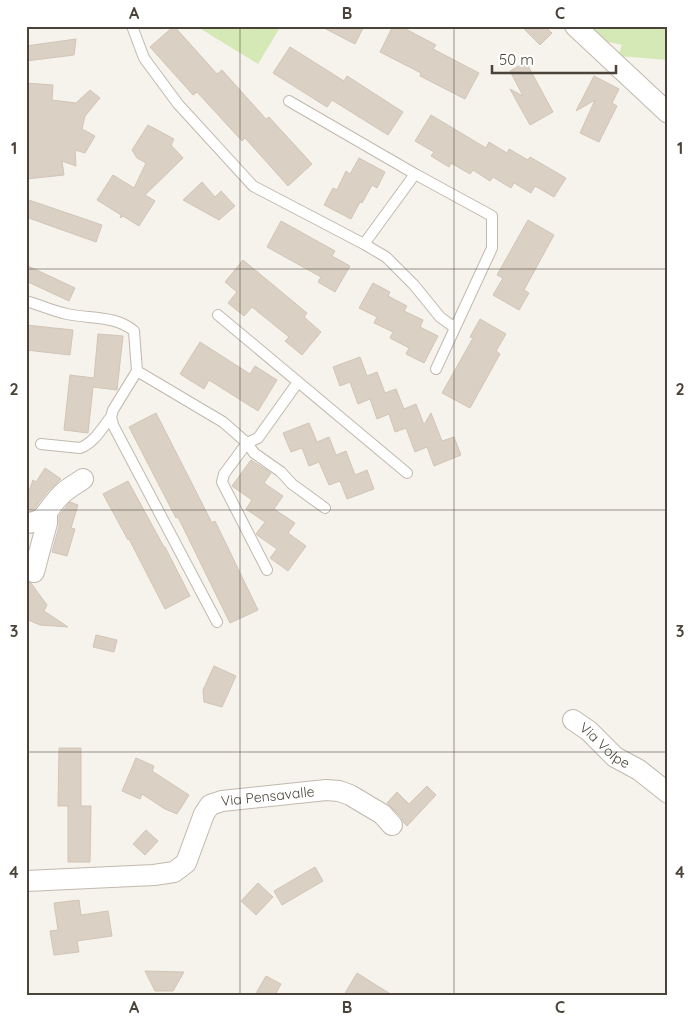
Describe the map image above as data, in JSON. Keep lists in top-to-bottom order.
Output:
{
  "streets": {
    "street": ["Via Volpe", "Via Pensavalle"]
  },
  "scale_bar": "50 m",
  "grid": {
    "columns": ["A", "B", "C"],
    "rows": [
      "1",
      "2",
      "3",
      "4"
    ]
  }
}
